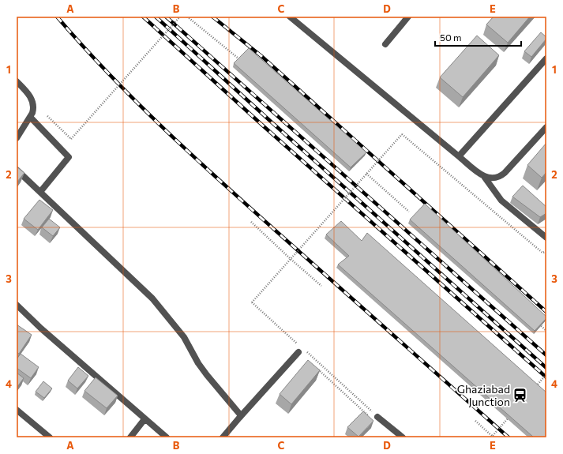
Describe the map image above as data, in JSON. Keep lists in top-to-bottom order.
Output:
{
  "places": {
    "station": ["Ghaziabad Junction"]
  },
  "scale_bar": "50 m",
  "grid": {
    "columns": [
      "A",
      "B",
      "C",
      "D",
      "E"
    ],
    "rows": [
      "1",
      "2",
      "3",
      "4"
    ]
  }
}
